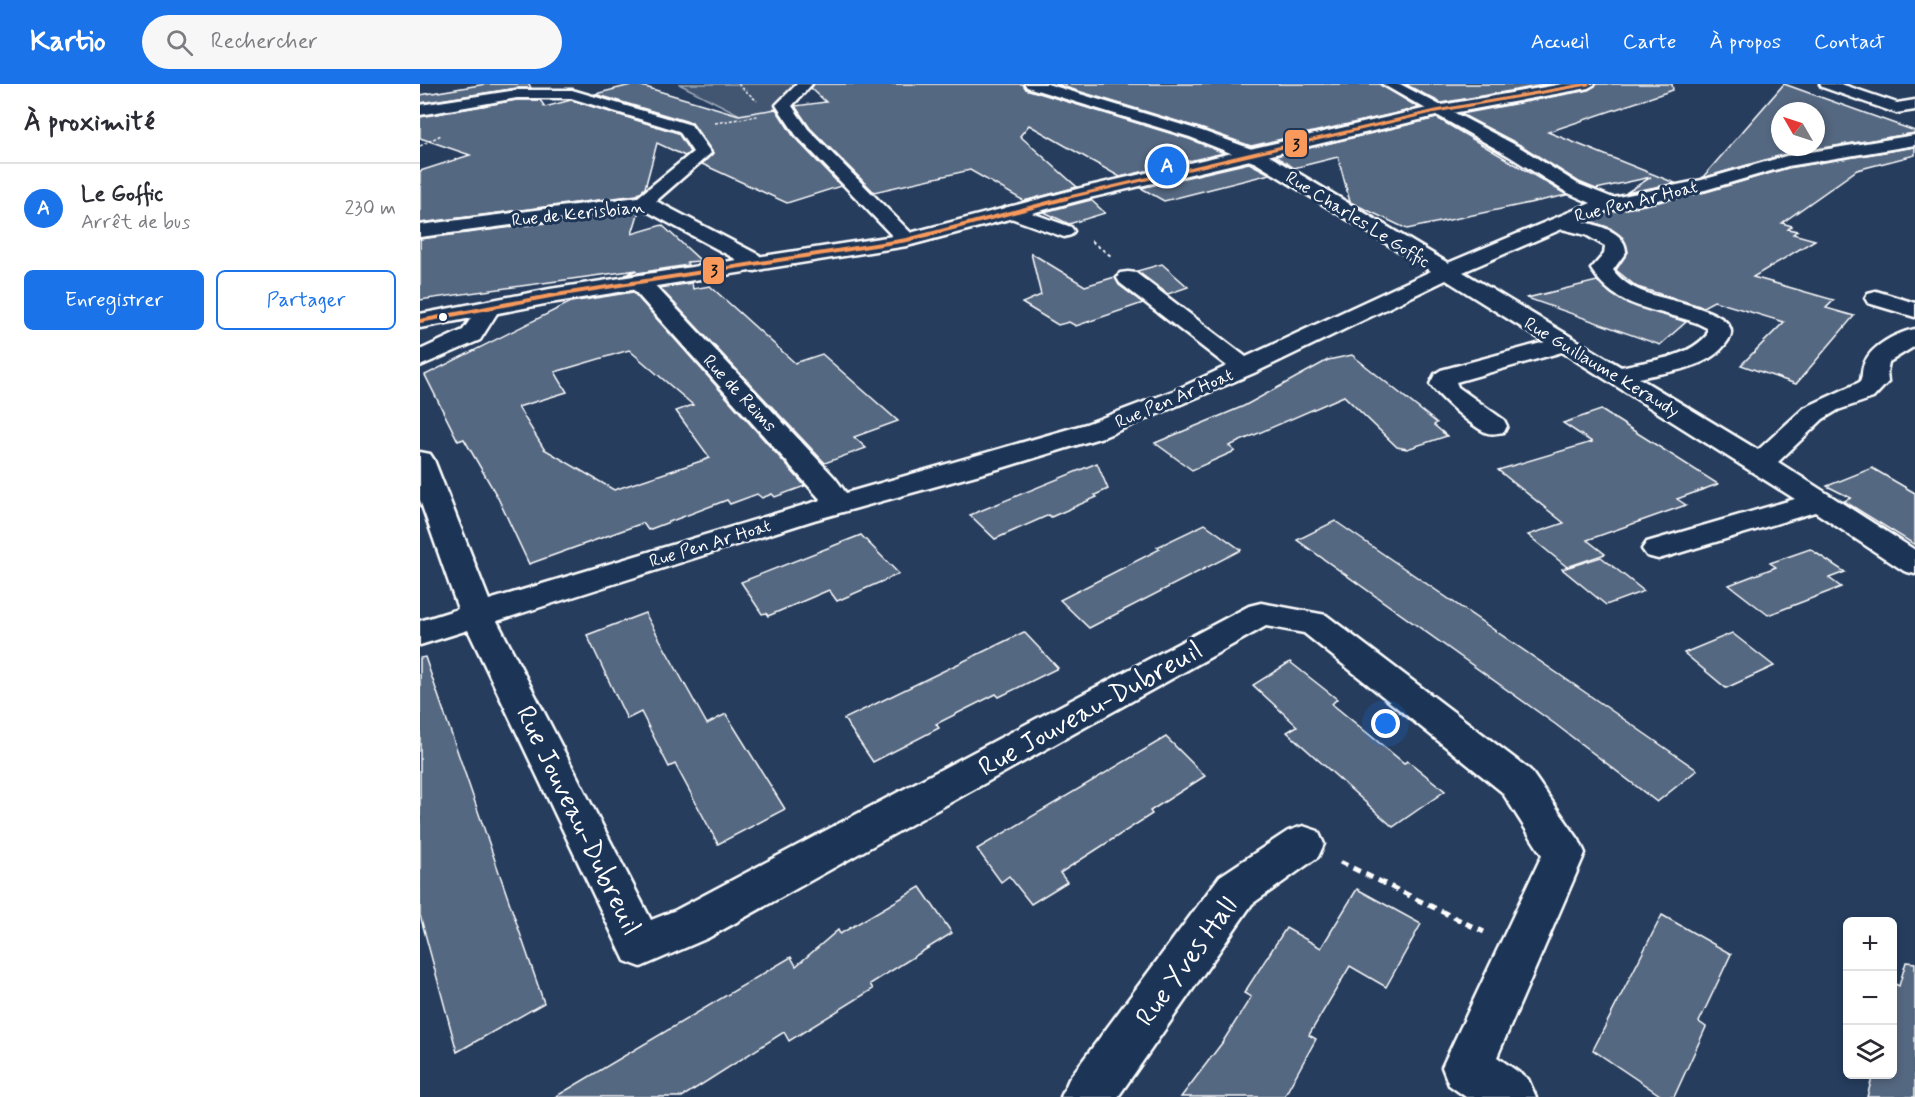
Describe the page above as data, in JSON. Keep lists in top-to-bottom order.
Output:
{
  "streets": {
    "street": [
      "Rue Pen Ar Hoat",
      "Rue de Kerisbian",
      "Rue Charles Le Goffic",
      "Rue Guillaume Keraudy",
      "Rue de Reims",
      "Rue Jouveau-Dubreuil",
      "Rue Yves Hall"
    ]
  },
  "crossings": [
    ["Rue Pen Ar Hoat", "Rue Charles Le Goffic"],
    ["Rue Pen Ar Hoat", "Rue Guillaume Keraudy"],
    ["Rue Pen Ar Hoat", "Rue de Reims"],
    ["Rue Pen Ar Hoat", "Rue Jouveau-Dubreuil"],
    ["Rue Charles Le Goffic", "Rue Guillaume Keraudy"]
  ],
  "lines": ["transit line 3"],
  "north": "top left",
  "page": {
    "header": "Kartio",
    "search": "Rechercher",
    "nav": [
      "Accueil",
      "Carte",
      "À propos",
      "Contact"
    ],
    "heading": "À proximité",
    "pins": "A",
    "list": [
      {
        "mark": "A",
        "name": "Le Goffic",
        "note": "Arrêt de bus",
        "value": "230 m"
      }
    ],
    "buttons": ["Enregistrer", "Partager"],
    "map_buttons": ["+", "−"]
  }
}
